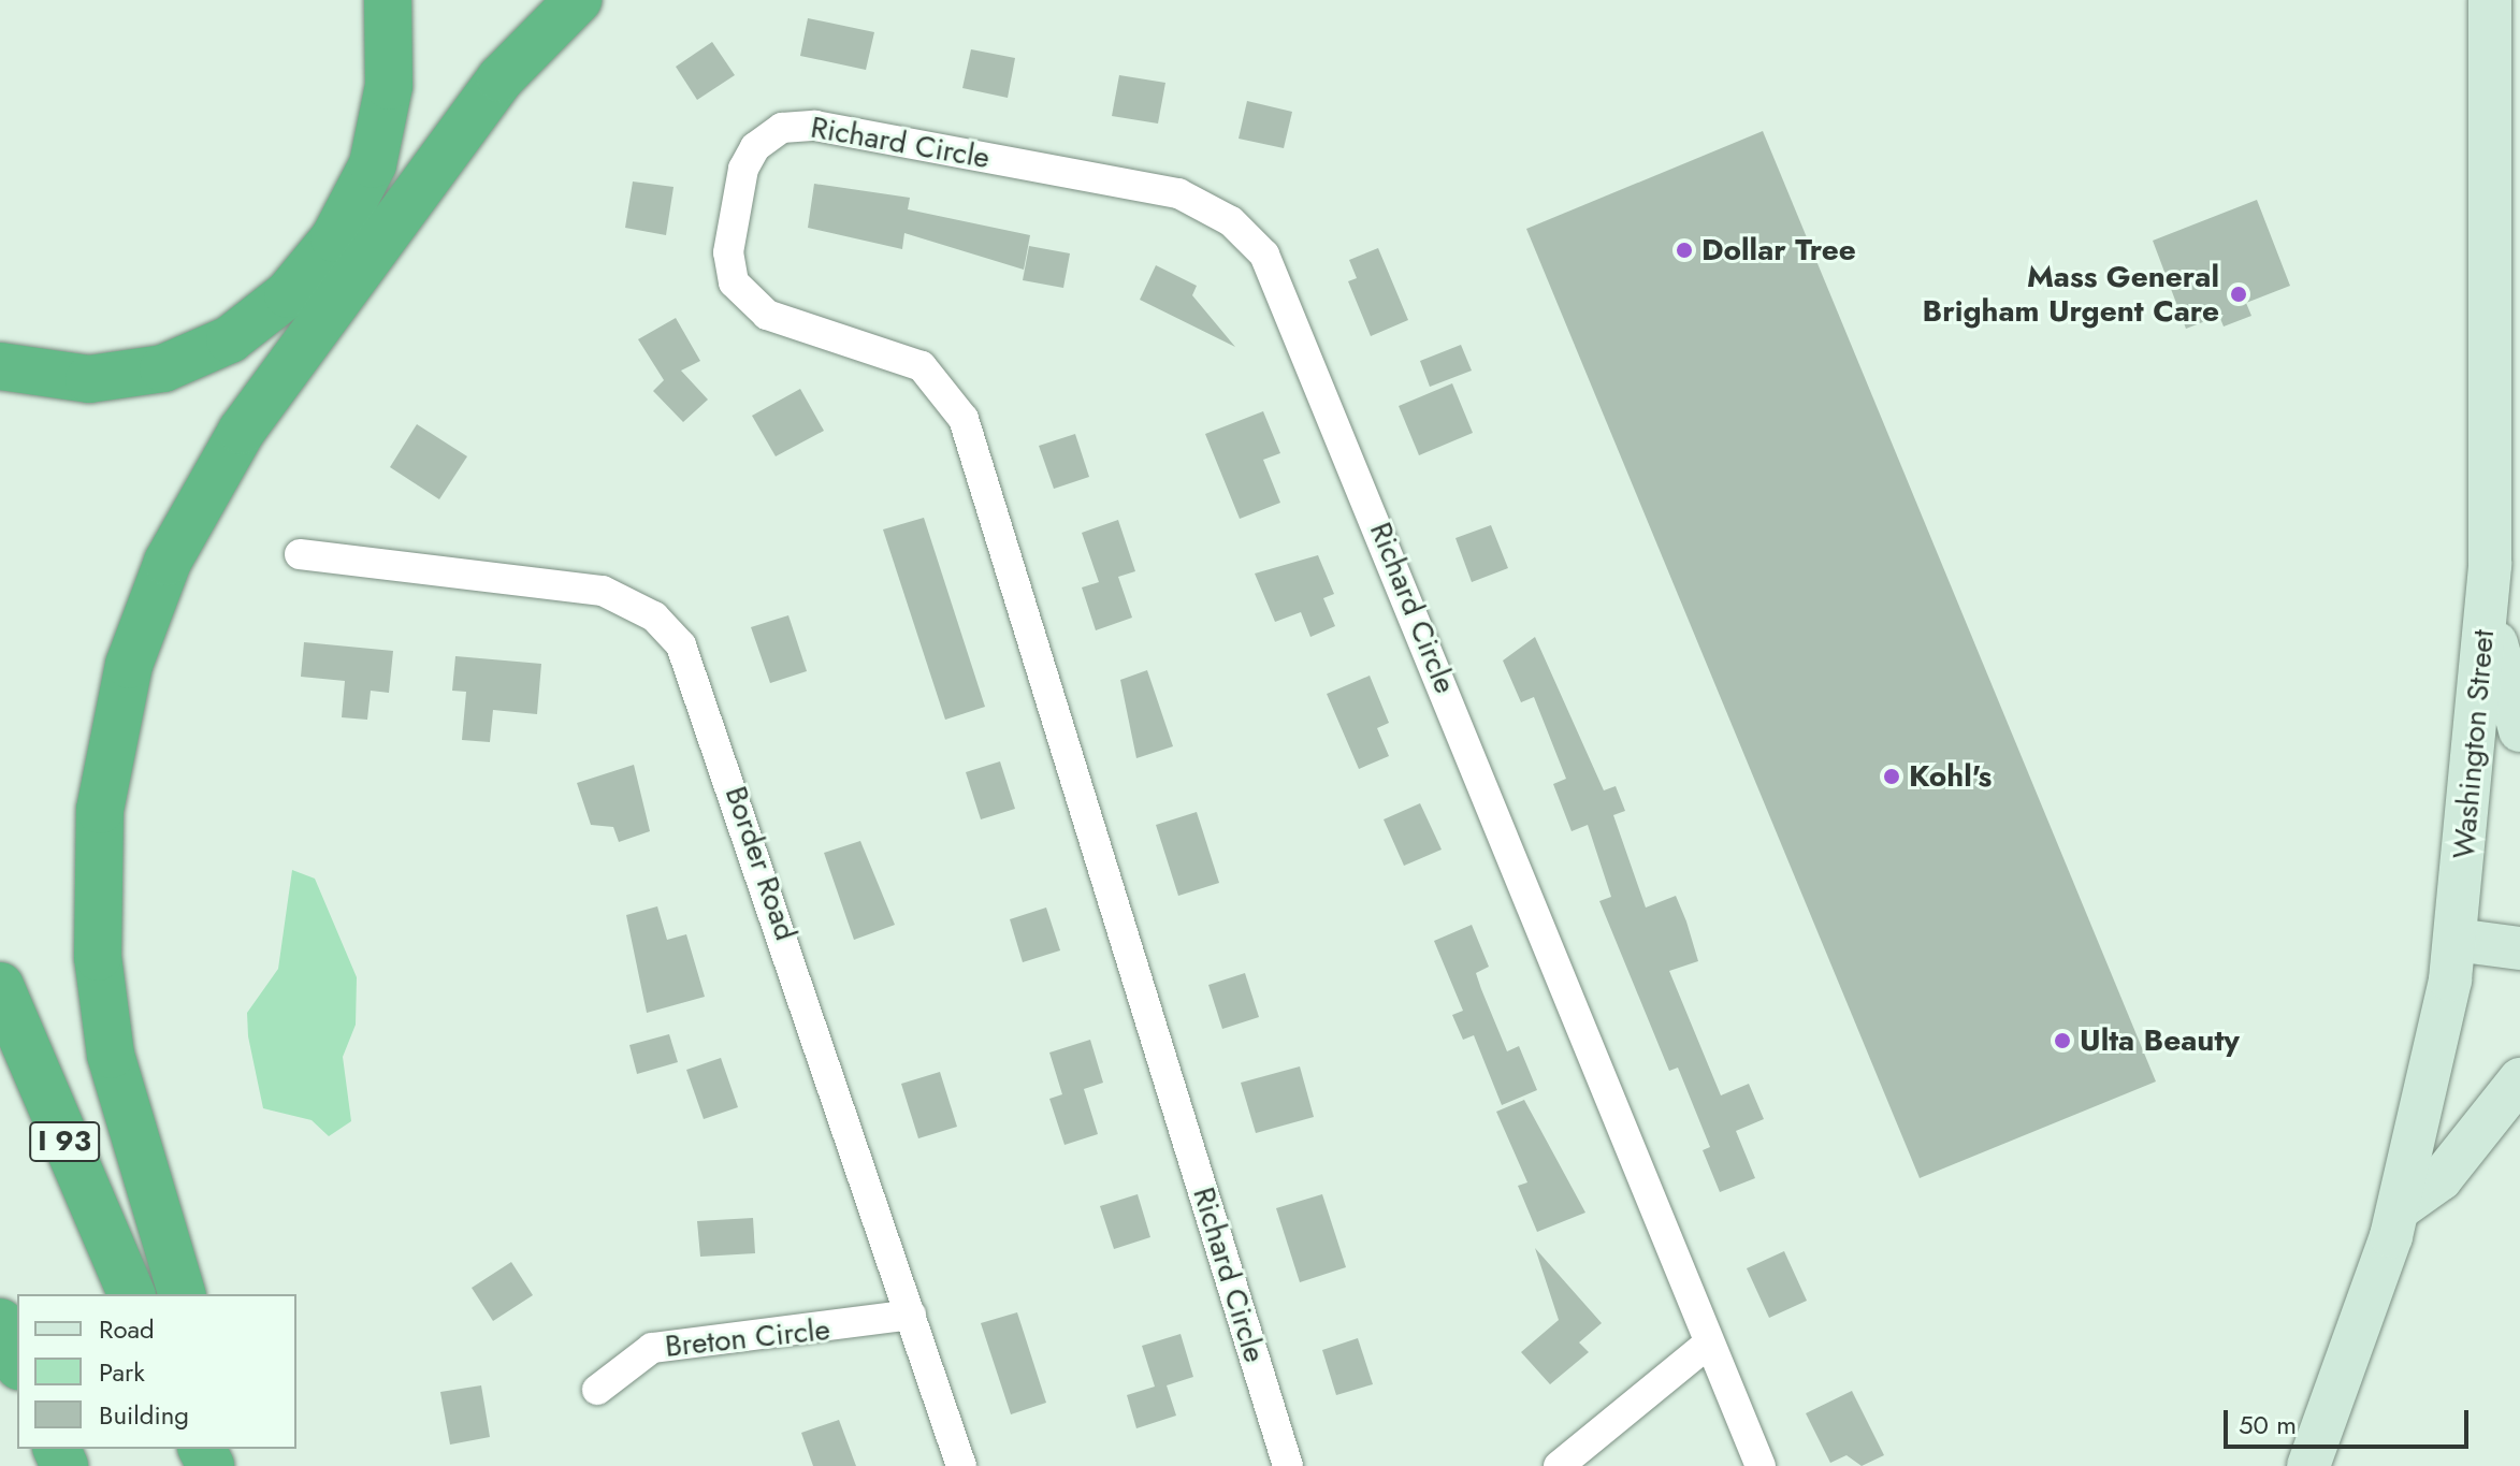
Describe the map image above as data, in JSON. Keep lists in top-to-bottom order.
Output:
{
  "streets": {
    "highway": ["I 93"],
    "main road": ["Washington Street"],
    "street": ["Richard Circle", "Border Road", "Breton Circle"]
  },
  "crossings": [
    ["Border Road", "Breton Circle"]
  ],
  "places": [
    "Dollar Tree",
    "Mass General Brigham Urgent Care",
    "Kohl's",
    "Ulta Beauty"
  ],
  "legend": ["Road", "Park", "Building"],
  "scale_bar": "50 m"
}
